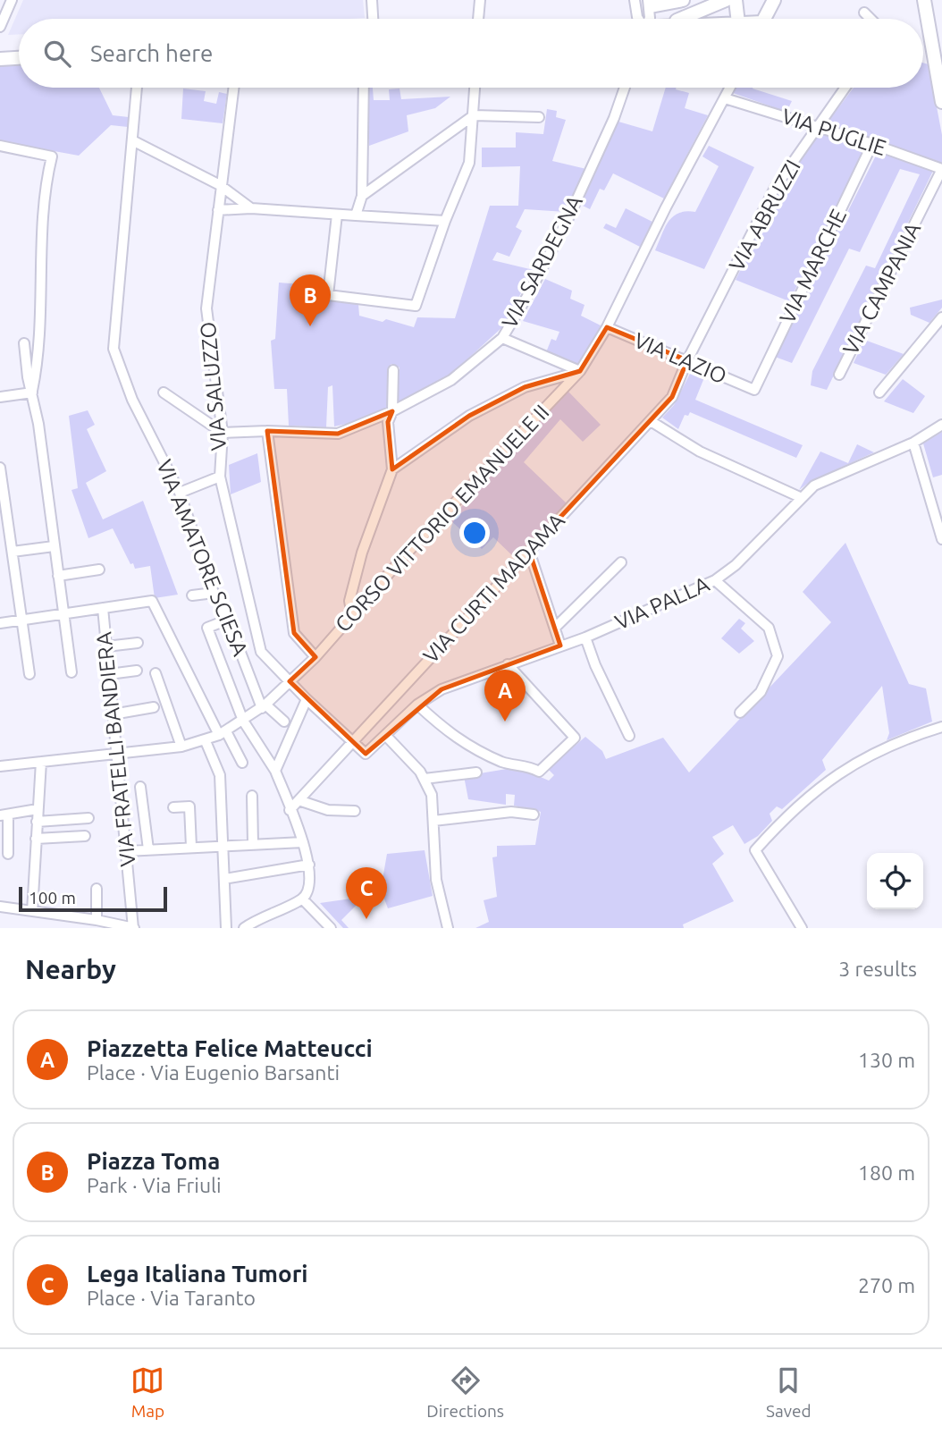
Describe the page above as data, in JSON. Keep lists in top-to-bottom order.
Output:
{
  "streets": {
    "street": [
      "VIA PUGLIE",
      "VIA ABRUZZI",
      "VIA SARDEGNA",
      "VIA MARCHE",
      "VIA CAMPANIA",
      "VIA LAZIO",
      "VIA SALUZZO",
      "CORSO VITTORIO EMANUELE II",
      "VIA AMATORE SCIESA",
      "VIA CURTI MADAMA",
      "VIA PALLA",
      "VIA FRATELLI BANDIERA"
    ]
  },
  "crossings": [
    ["VIA PUGLIE", "VIA ABRUZZI"],
    ["VIA PUGLIE", "VIA MARCHE"],
    ["VIA PUGLIE", "VIA CAMPANIA"],
    ["VIA PUGLIE", "CORSO VITTORIO EMANUELE II"],
    ["VIA ABRUZZI", "VIA LAZIO"],
    ["VIA ABRUZZI", "VIA CURTI MADAMA"],
    ["VIA SARDEGNA", "VIA SALUZZO"],
    ["VIA MARCHE", "VIA LAZIO"],
    ["VIA LAZIO", "CORSO VITTORIO EMANUELE II"],
    ["VIA LAZIO", "VIA CURTI MADAMA"],
    ["VIA SALUZZO", "CORSO VITTORIO EMANUELE II"],
    ["VIA SALUZZO", "VIA CURTI MADAMA"],
    ["VIA SALUZZO", "VIA PALLA"],
    ["CORSO VITTORIO EMANUELE II", "VIA AMATORE SCIESA"],
    ["CORSO VITTORIO EMANUELE II", "VIA FRATELLI BANDIERA"]
  ],
  "scale_bar": "100 m",
  "page": {
    "search": "Search here",
    "pins": ["B", "A", "C"],
    "scale": "100 m",
    "heading": ["Nearby", "3 results"],
    "list": [
      {
        "mark": "A",
        "name": "Piazzetta Felice Matteucci",
        "note": "Place · Via Eugenio Barsanti",
        "value": "130 m"
      },
      {
        "mark": "B",
        "name": "Piazza Toma",
        "note": "Park · Via Friuli",
        "value": "180 m"
      },
      {
        "mark": "C",
        "name": "Lega Italiana Tumori",
        "note": "Place · Via Taranto",
        "value": "270 m"
      }
    ],
    "nav": ["Map", "Directions", "Saved"]
  }
}
